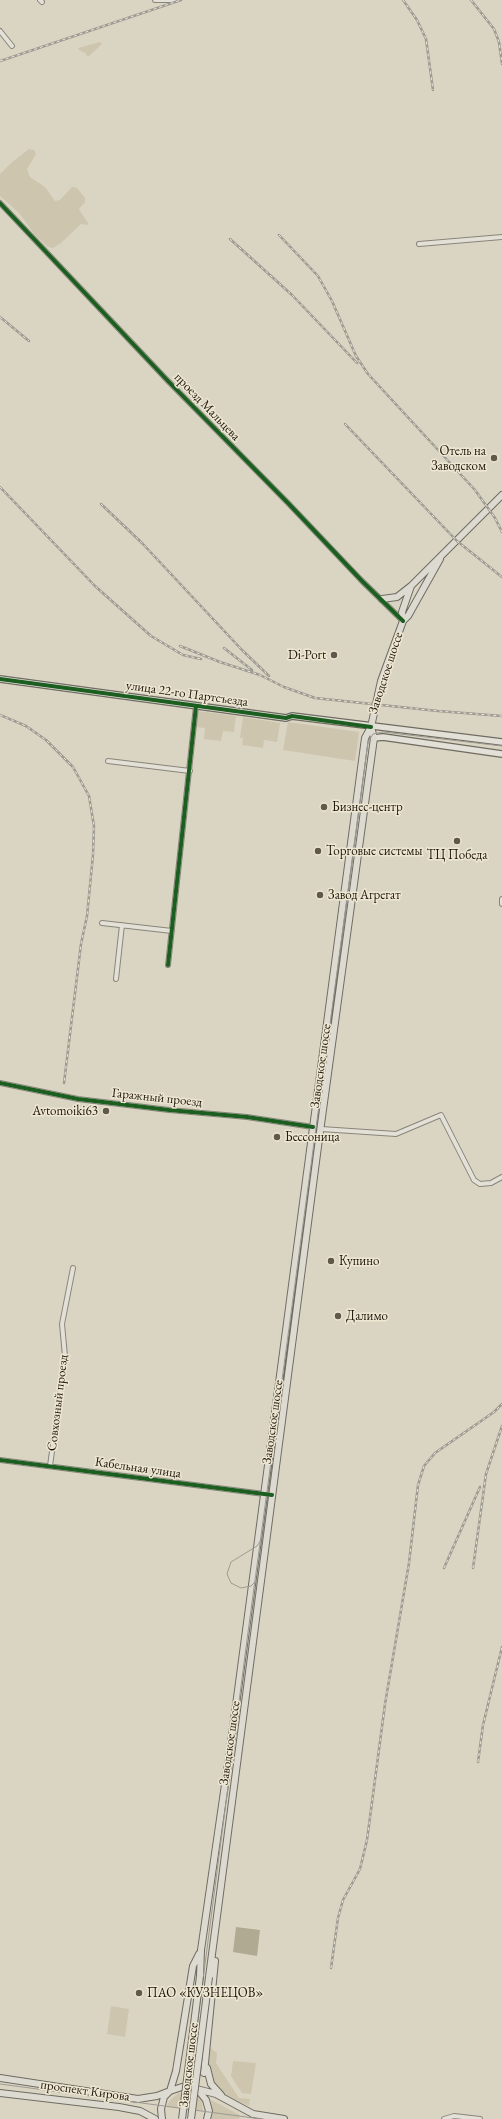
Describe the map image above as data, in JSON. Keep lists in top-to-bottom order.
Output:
{
  "streets": {
    "main road": ["Заводское шоссе", "проспект Кирова"],
    "street": [
      "проезд Мальцева",
      "улица 22-го Партсъезда",
      "Гаражный проезд",
      "Совхозный проезд",
      "Кабельная улица"
    ]
  },
  "crossings": [
    ["проезд Мальцева", "Заводское шоссе"],
    ["Заводское шоссе", "улица 22-го Партсъезда"],
    ["Заводское шоссе", "Гаражный проезд"],
    ["Заводское шоссе", "Кабельная улица"],
    ["Совхозный проезд", "Кабельная улица"]
  ],
  "places": [
    "Отель на Заводском",
    "Di-Port",
    "Бизнес-центр",
    "ТЦ Победа",
    "Торговые системы",
    "Завод Агрегат",
    "Avtomoiki63",
    "Бессоница",
    "Купино",
    "Далимо",
    "ПАО «КУЗНЕЦОВ»"
  ]
}
